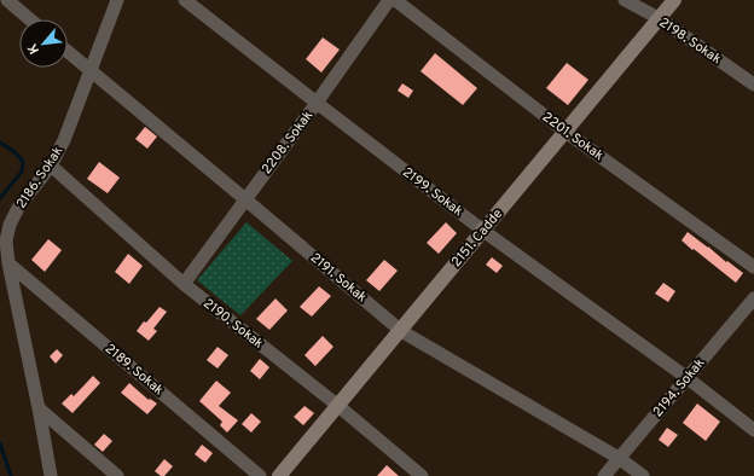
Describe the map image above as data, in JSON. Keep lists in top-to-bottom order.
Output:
{
  "streets": {
    "street": [
      "2198. Sokak",
      "2201. Sokak",
      "2208. Sokak",
      "2186. Sokak",
      "2199. Sokak",
      "2151. Cadde",
      "2191. Sokak",
      "2190. Sokak",
      "2189. Sokak",
      "2194. Sokak"
    ]
  },
  "crossings": [
    ["2198. Sokak", "2151. Cadde"],
    ["2201. Sokak", "2151. Cadde"],
    ["2208. Sokak", "2199. Sokak"],
    ["2208. Sokak", "2191. Sokak"],
    ["2208. Sokak", "2190. Sokak"],
    ["2186. Sokak", "2191. Sokak"],
    ["2186. Sokak", "2190. Sokak"],
    ["2186. Sokak", "2189. Sokak"],
    ["2199. Sokak", "2151. Cadde"],
    ["2199. Sokak", "2194. Sokak"],
    ["2151. Cadde", "2191. Sokak"],
    ["2151. Cadde", "2190. Sokak"],
    ["2191. Sokak", "2194. Sokak"]
  ],
  "north": "bottom left"
}
